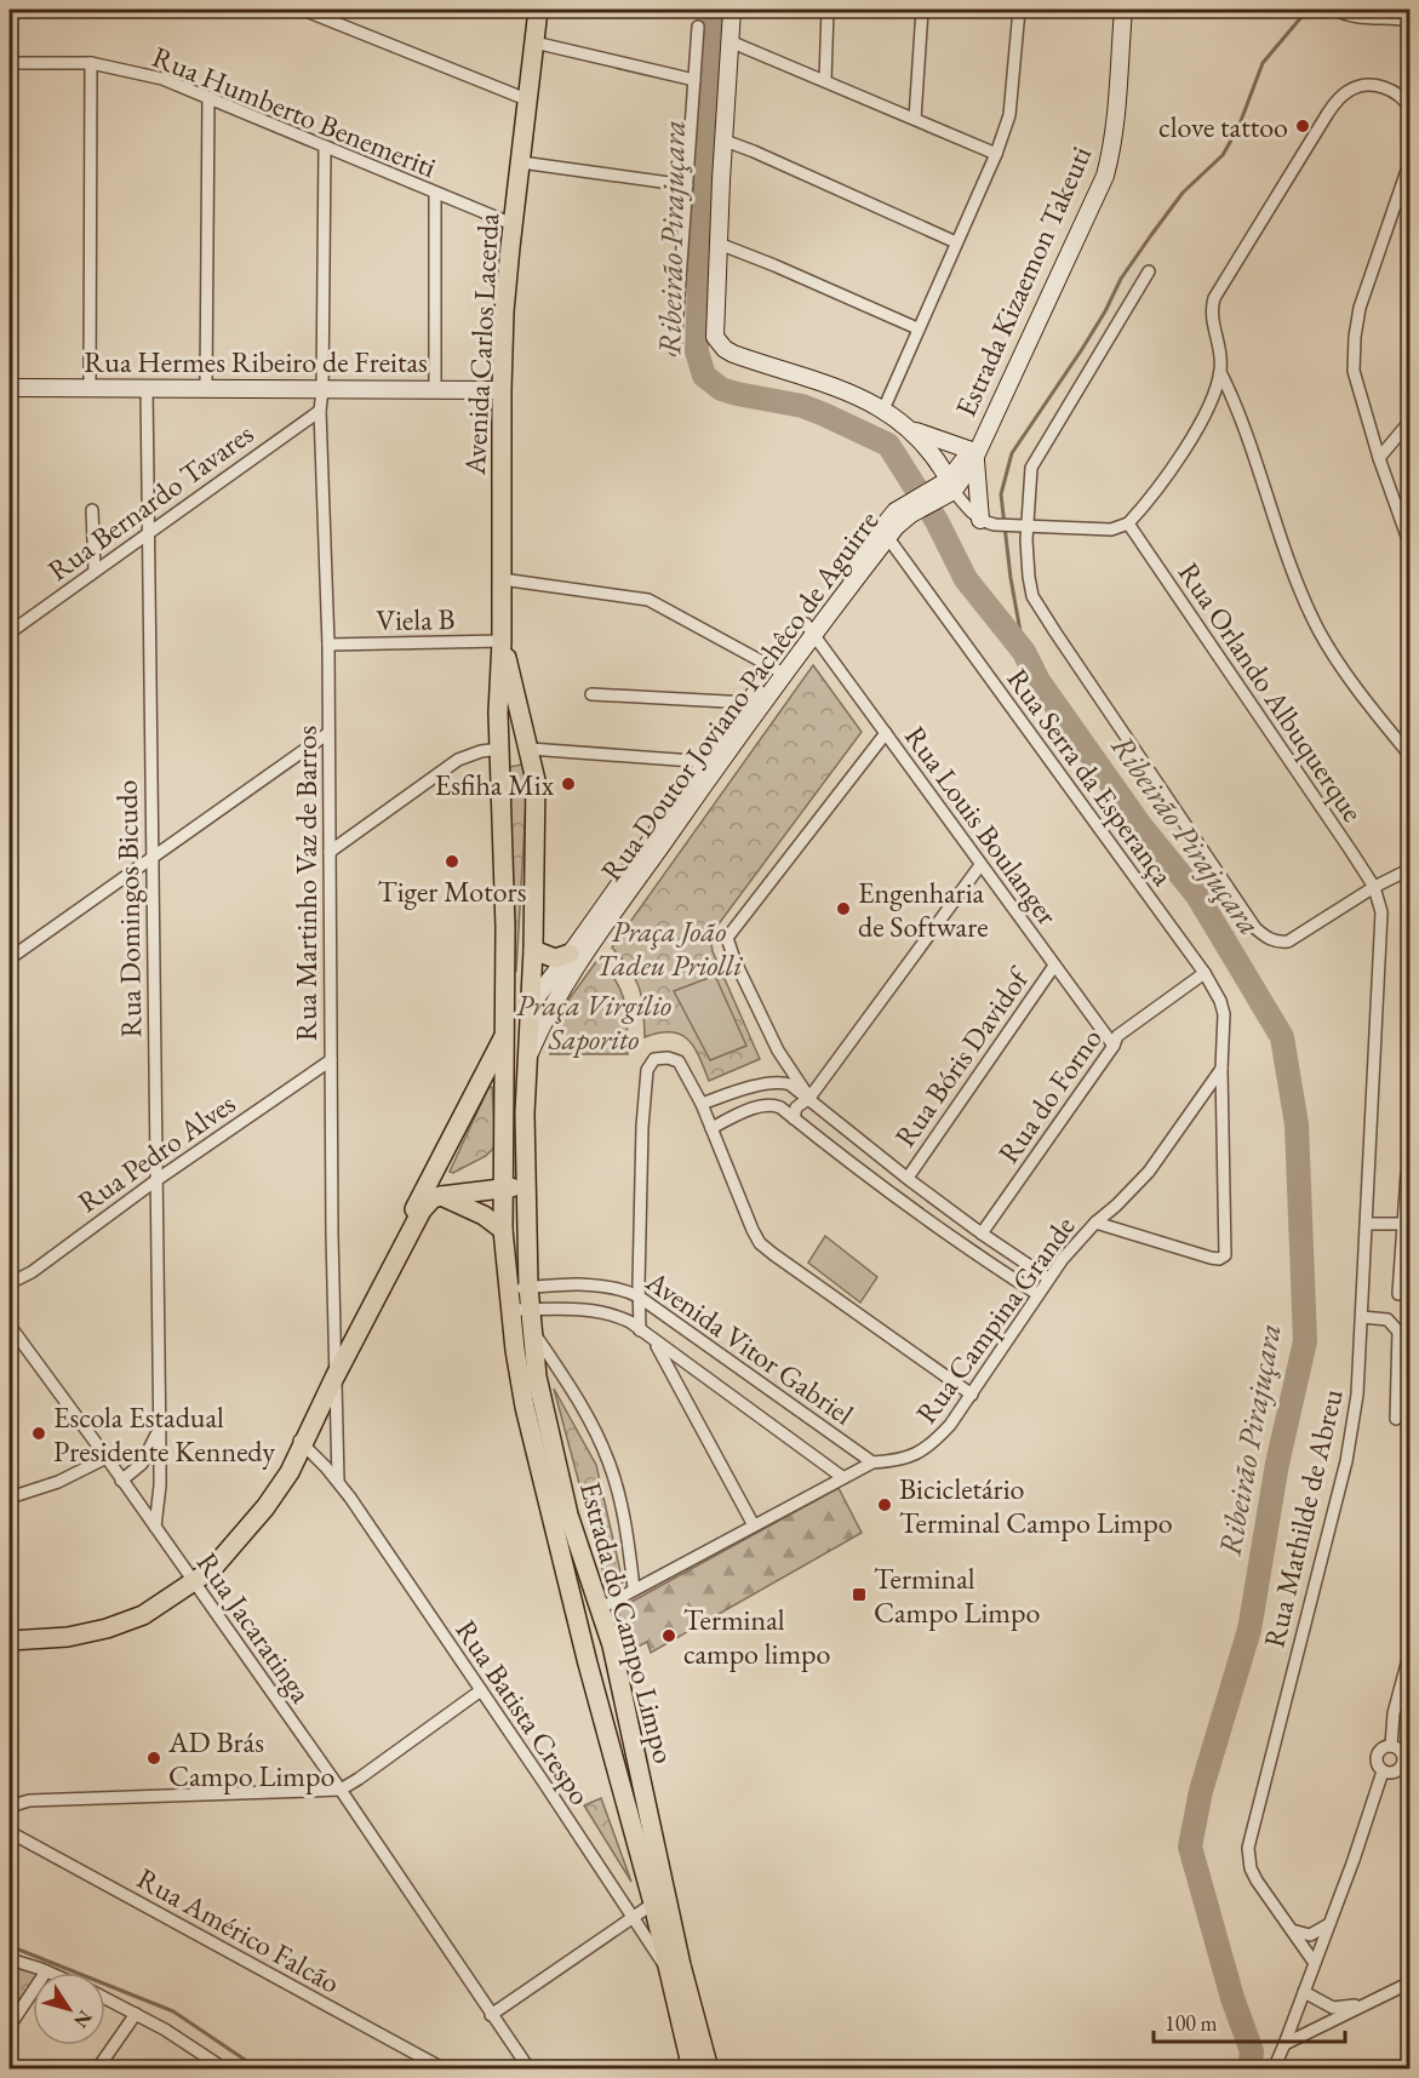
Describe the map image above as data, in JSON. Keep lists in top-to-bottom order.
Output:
{
  "streets": {
    "main road": [
      "Estrada Kizaemon Takeuti",
      "Avenida Carlos Lacerda",
      "Rua Hermes Ribeiro de Freitas",
      "Rua Doutor Joviano Pachêco de Aguirre",
      "Estrada do Campo Limpo"
    ],
    "street": [
      "Rua Humberto Benemeriti",
      "Rua Bernardo Tavares",
      "Viela B",
      "Rua Orlando Albuquerque",
      "Rua Serra da Esperança",
      "Rua Louis Boulanger",
      "Rua Martinho Vaz de Barros",
      "Rua Domingos Bicudo",
      "Rua Bóris Davidof",
      "Rua do Forno",
      "Rua Pedro Alves",
      "Rua Campina Grande",
      "Avenida Vitor Gabriel",
      "Rua Mathilde de Abreu",
      "Rua Jacaratinga",
      "Rua Batista Crespo",
      "Rua Américo Falcão"
    ]
  },
  "crossings": [
    ["Rua Humberto Benemeriti", "Avenida Carlos Lacerda"],
    ["Rua Humberto Benemeriti", "Rua Martinho Vaz de Barros"],
    ["Estrada Kizaemon Takeuti", "Rua Doutor Joviano Pachêco de Aguirre"],
    ["Avenida Carlos Lacerda", "Rua Hermes Ribeiro de Freitas"],
    ["Avenida Carlos Lacerda", "Viela B"],
    ["Avenida Carlos Lacerda", "Rua Doutor Joviano Pachêco de Aguirre"],
    ["Avenida Carlos Lacerda", "Estrada do Campo Limpo"],
    ["Rua Hermes Ribeiro de Freitas", "Rua Martinho Vaz de Barros"],
    ["Rua Hermes Ribeiro de Freitas", "Rua Domingos Bicudo"],
    ["Rua Bernardo Tavares", "Rua Martinho Vaz de Barros"],
    ["Rua Bernardo Tavares", "Rua Domingos Bicudo"],
    ["Viela B", "Rua Martinho Vaz de Barros"],
    ["Rua Orlando Albuquerque", "Rua Mathilde de Abreu"],
    ["Rua Doutor Joviano Pachêco de Aguirre", "Rua Serra da Esperança"],
    ["Rua Doutor Joviano Pachêco de Aguirre", "Rua Louis Boulanger"],
    ["Rua Doutor Joviano Pachêco de Aguirre", "Estrada do Campo Limpo"],
    ["Rua Serra da Esperança", "Rua do Forno"],
    ["Rua Serra da Esperança", "Rua Campina Grande"],
    ["Rua Louis Boulanger", "Rua Bóris Davidof"],
    ["Rua Louis Boulanger", "Rua do Forno"],
    ["Rua Martinho Vaz de Barros", "Rua Pedro Alves"],
    ["Rua Domingos Bicudo", "Rua Pedro Alves"],
    ["Rua Domingos Bicudo", "Rua Jacaratinga"],
    ["Rua Campina Grande", "Avenida Vitor Gabriel"],
    ["Rua Campina Grande", "Estrada do Campo Limpo"],
    ["Avenida Vitor Gabriel", "Estrada do Campo Limpo"],
    ["Estrada do Campo Limpo", "Rua Batista Crespo"]
  ],
  "water": ["Ribeirão Pirajuçara"],
  "parks": ["Praça João Tadeu Priolli", "Praça Virgílio Saporito"],
  "places": {
    "other": [
      "clove tattoo",
      "Esfiha Mix",
      "Tiger Motors",
      "Engenharia de Software",
      "Escola Estadual Presidente Kennedy",
      "Bicicletário Terminal Campo Limpo",
      "Terminal campo limpo",
      "AD Brás Campo Limpo"
    ],
    "transit": ["Terminal Campo Limpo"]
  },
  "scale_bar": "100 m",
  "north": "bottom right"
}
